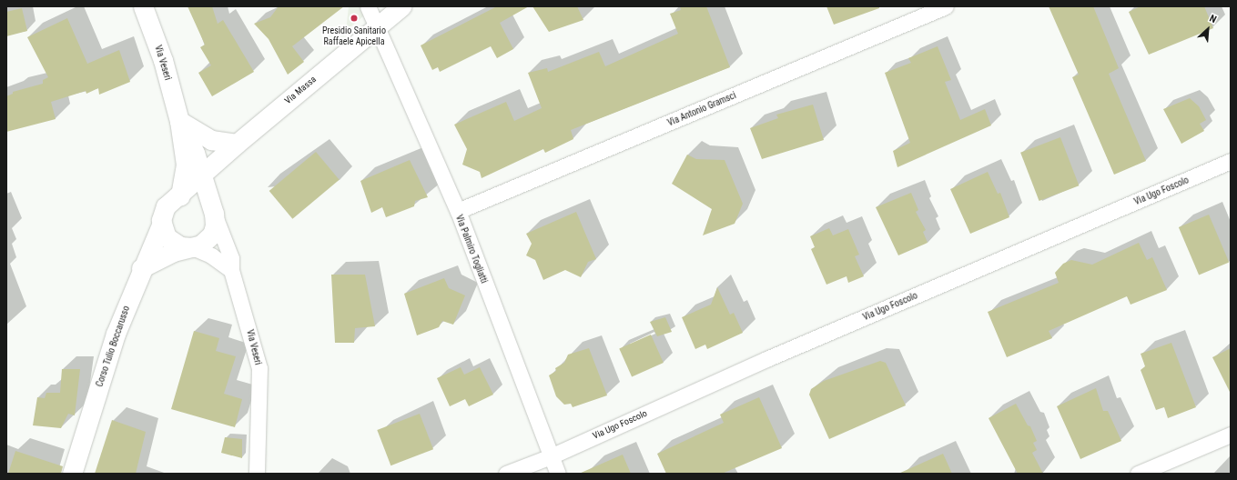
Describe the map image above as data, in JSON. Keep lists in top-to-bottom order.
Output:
{
  "streets": {
    "street": [
      "Via Veseri",
      "Via Massa",
      "Via Antonio Gramsci",
      "Via Ugo Foscolo",
      "Via Palmiro Togliatti",
      "Corso Tulio Boccarusso"
    ]
  },
  "crossings": [
    ["Via Veseri", "Via Massa"],
    ["Via Veseri", "Corso Tulio Boccarusso"],
    ["Via Massa", "Via Palmiro Togliatti"],
    ["Via Massa", "Corso Tulio Boccarusso"],
    ["Via Antonio Gramsci", "Via Palmiro Togliatti"],
    ["Via Ugo Foscolo", "Via Palmiro Togliatti"]
  ],
  "places": ["Presidio Sanitario Raffaele Apicella"],
  "north": "top right"
}
